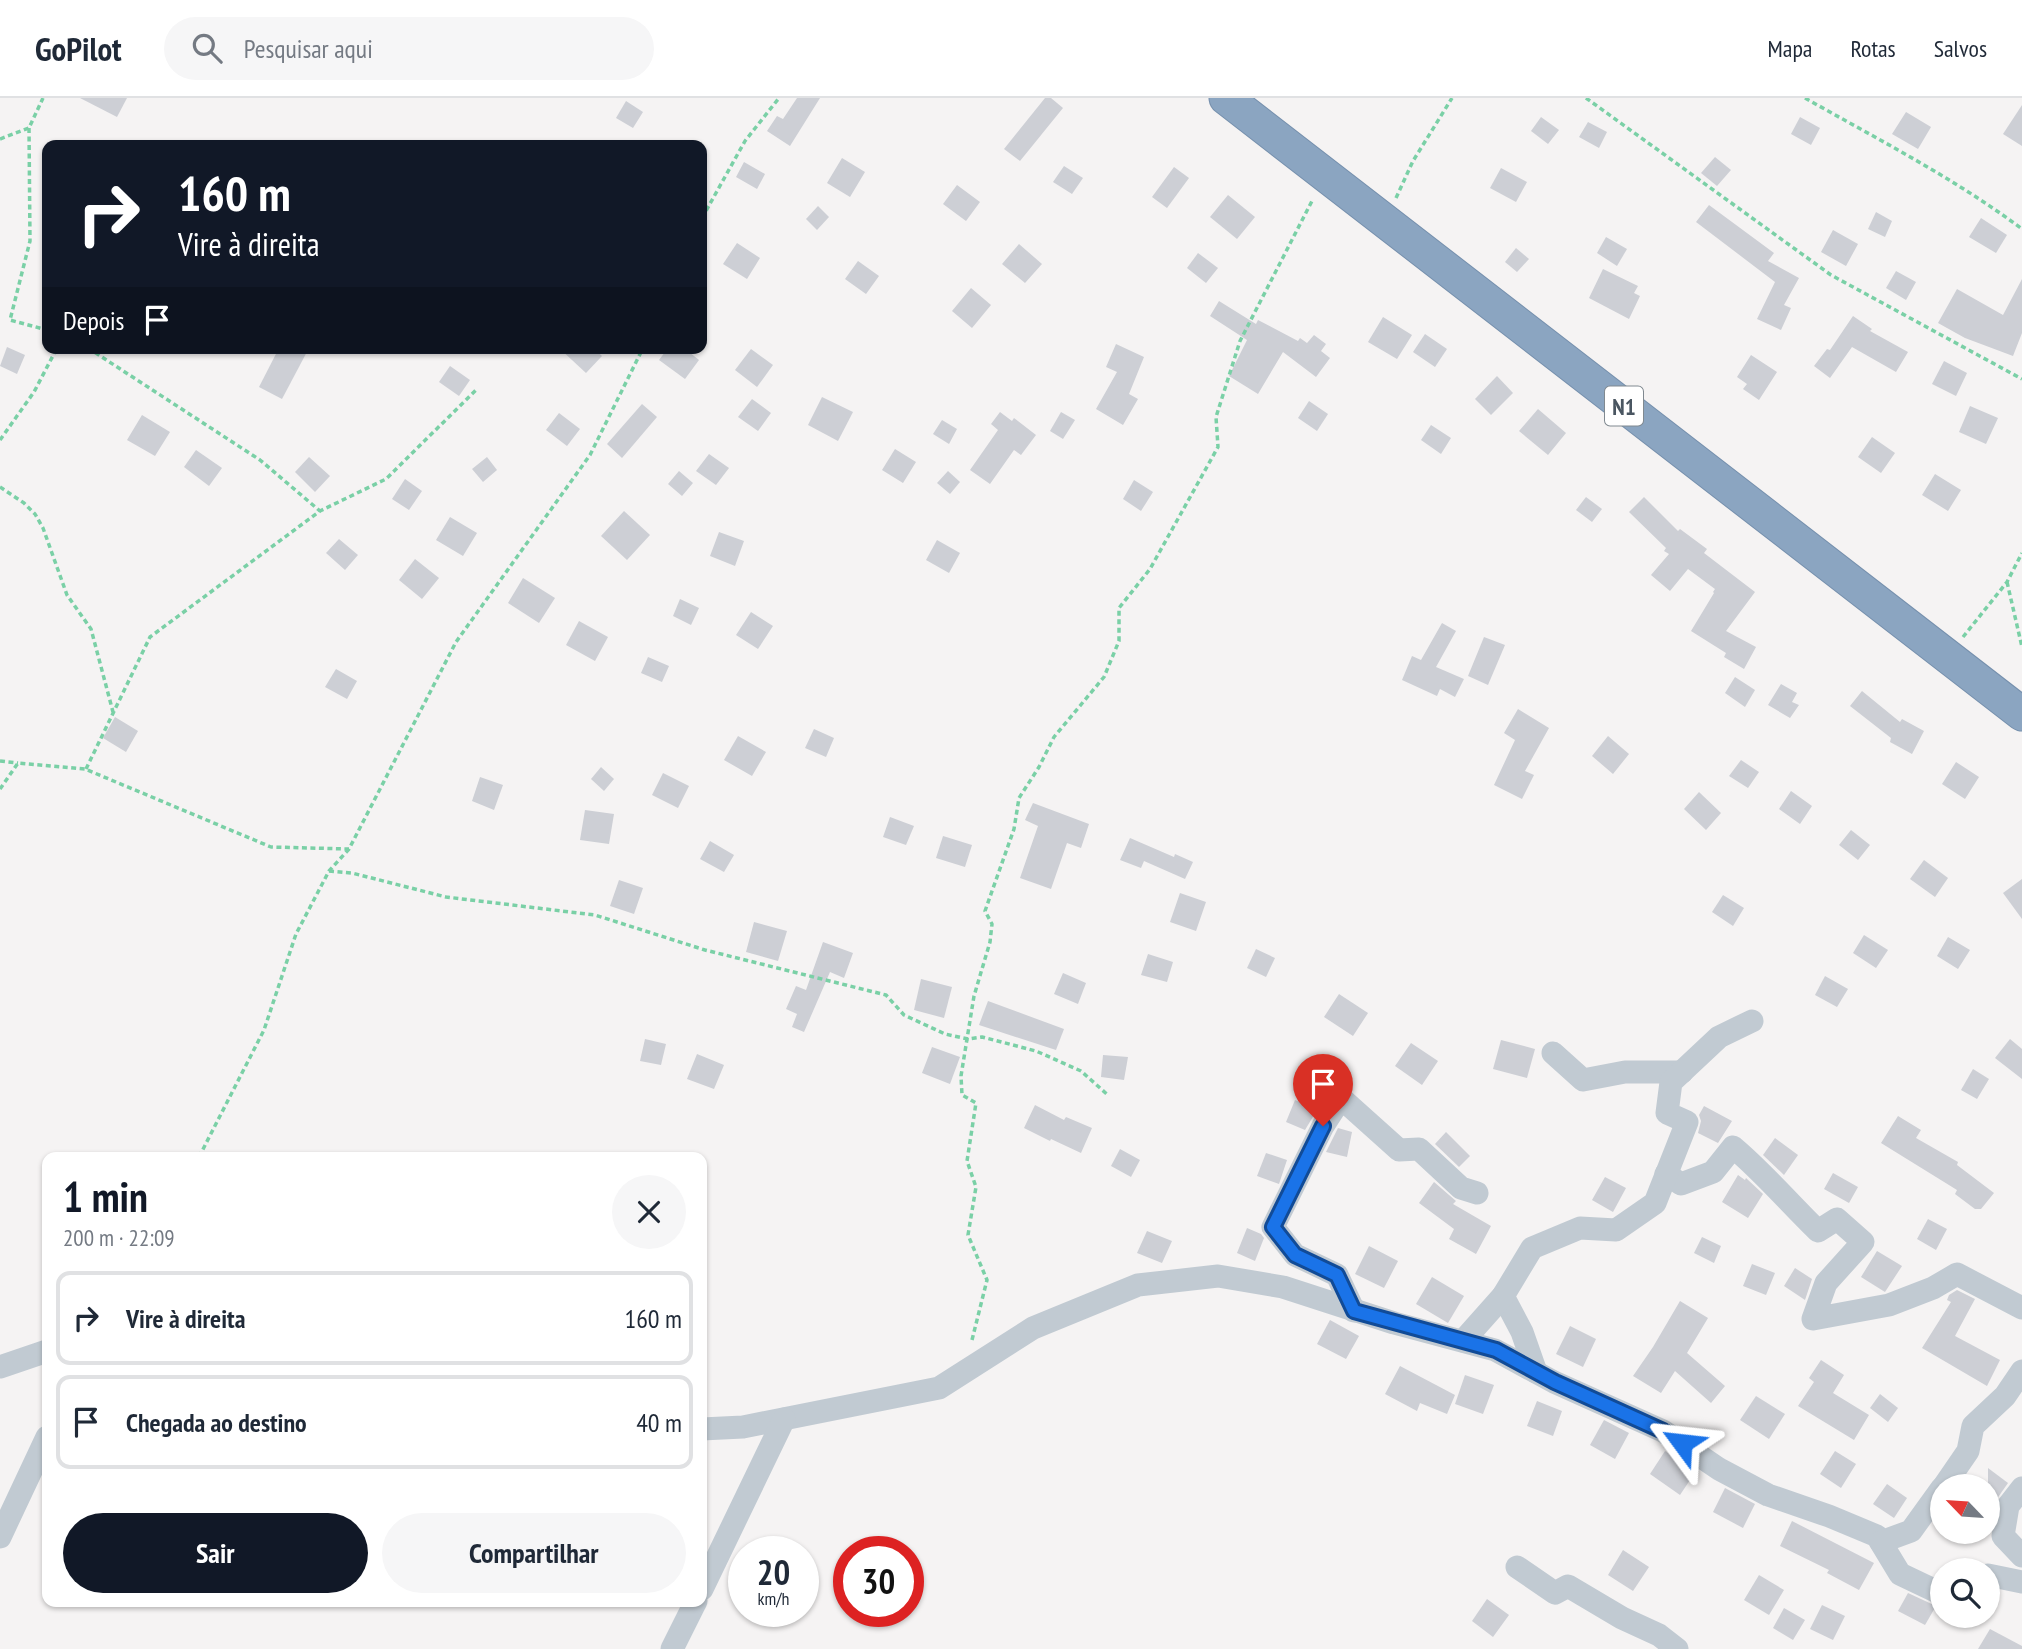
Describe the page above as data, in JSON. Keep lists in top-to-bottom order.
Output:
{
  "streets": {
    "highway": ["N1"]
  },
  "north": "top left",
  "page": {
    "header": "GoPilot",
    "search": "Pesquisar aqui",
    "nav": ["Mapa", "Rotas", "Salvos"],
    "turn": ["160 m", "Vire à direita"],
    "then": "Depois",
    "heading": ["1 min", "200 m · 22:09"],
    "list": [
      {
        "name": "Vire à direita",
        "value": "160 m"
      },
      {
        "name": "Chegada ao destino",
        "value": "40 m"
      }
    ],
    "buttons": ["Sair", "Compartilhar"],
    "speed": "20 km/h",
    "limit": "30"
  }
}
